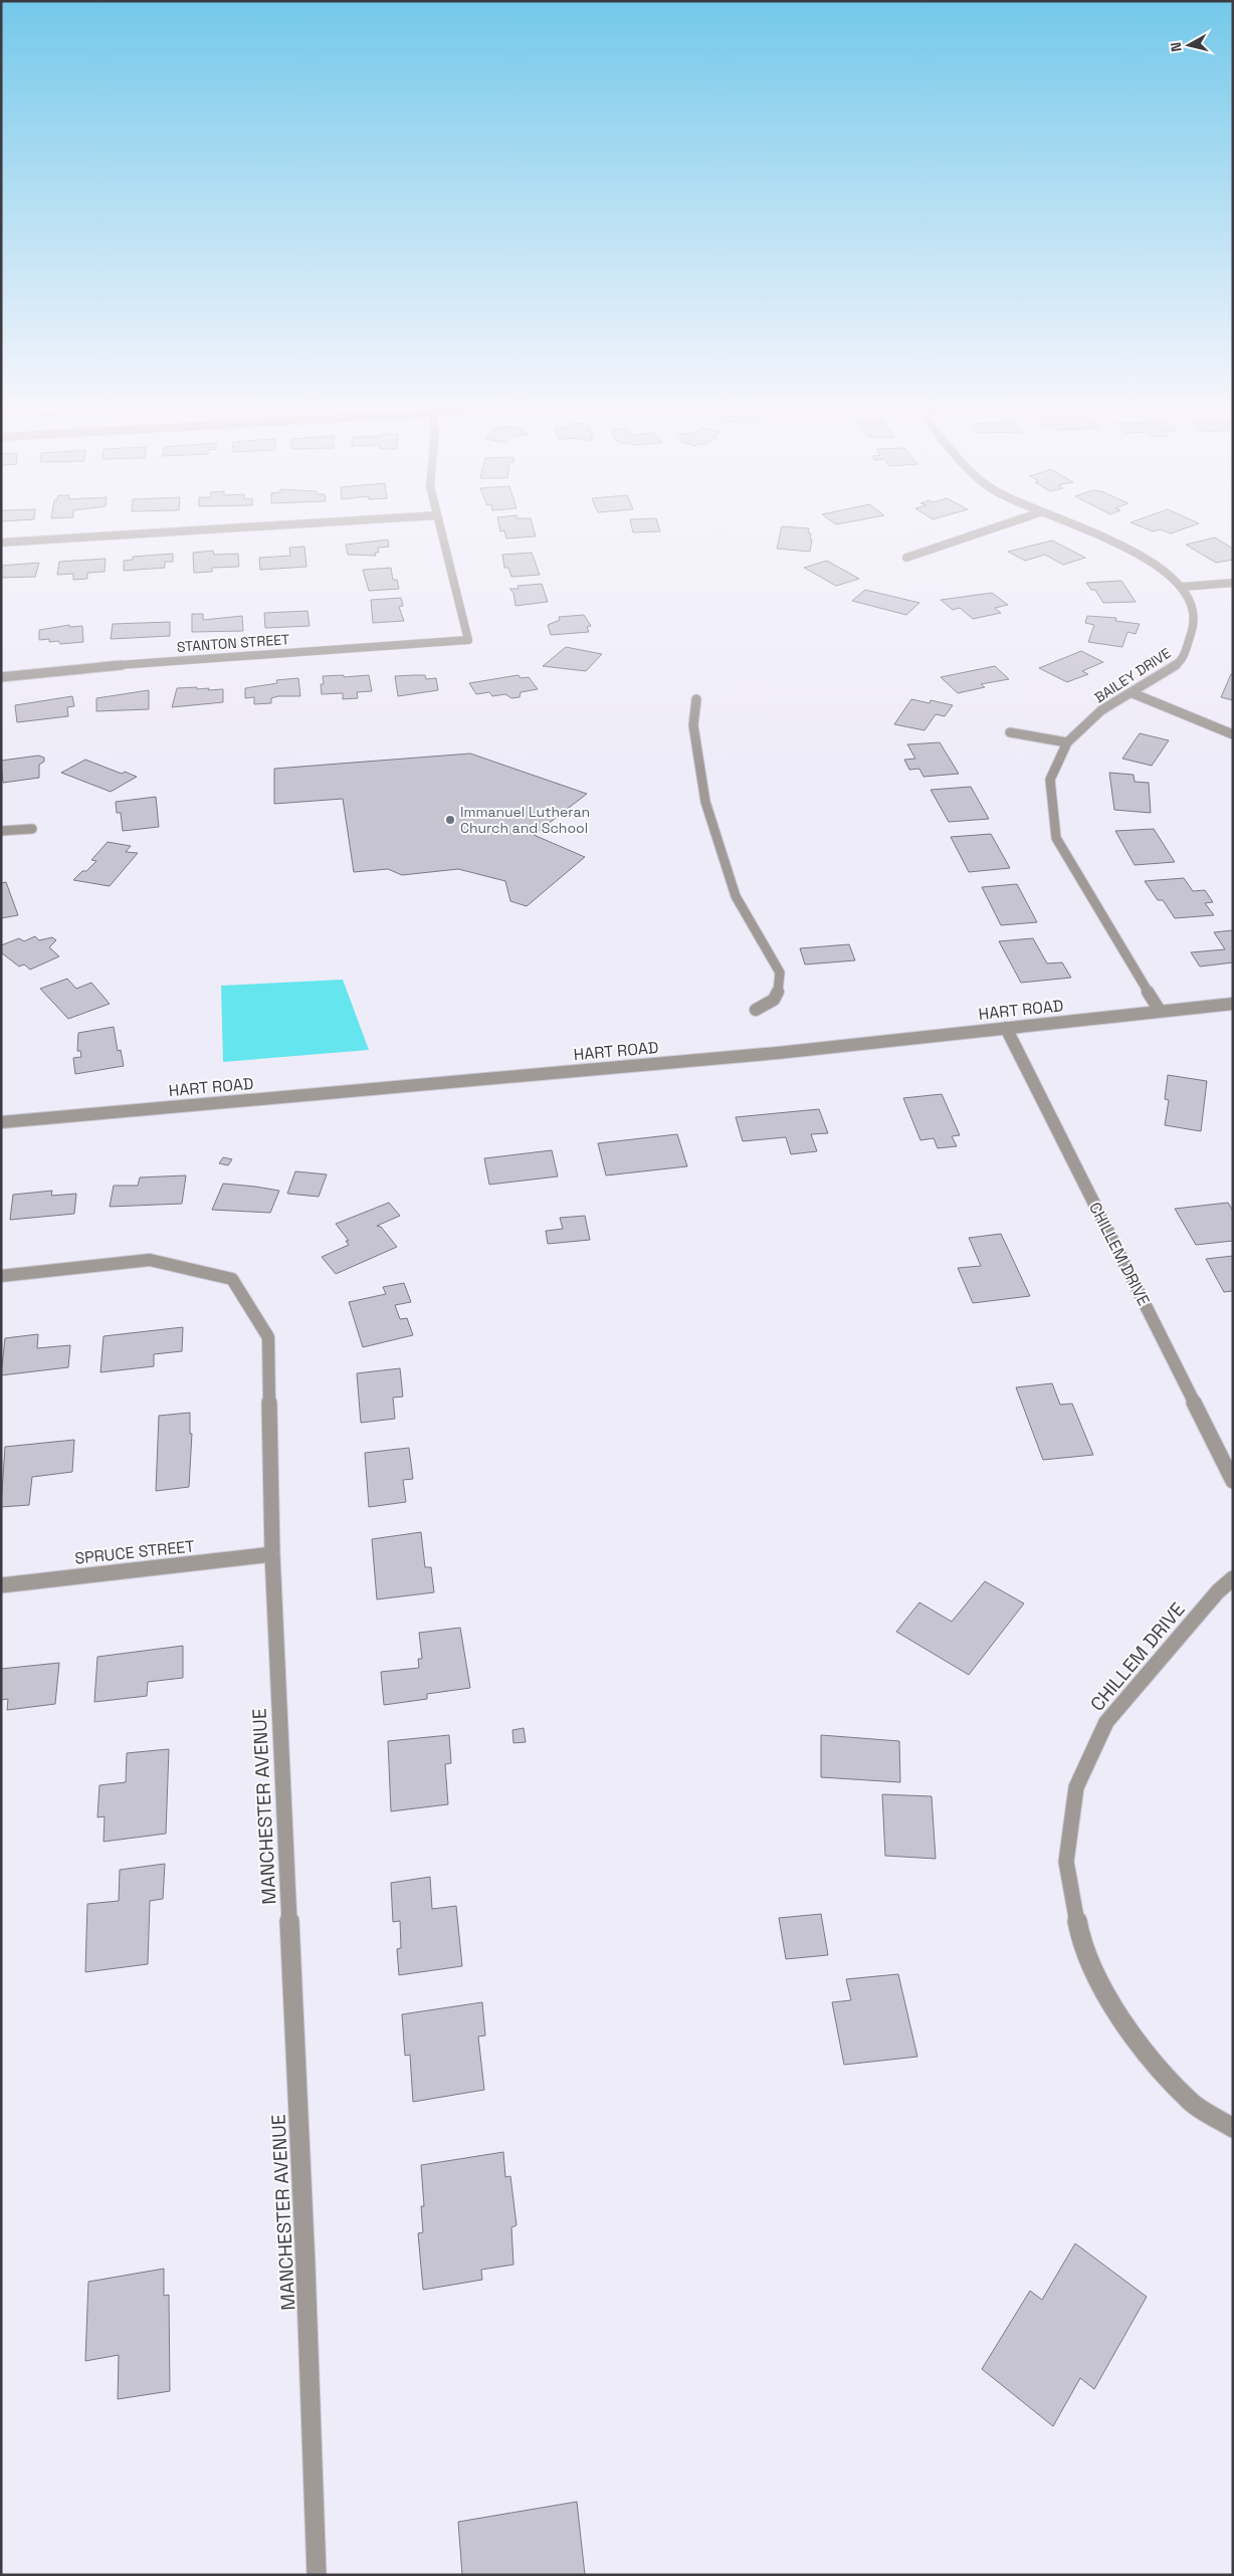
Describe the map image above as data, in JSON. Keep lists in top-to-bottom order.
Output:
{
  "streets": {
    "street": [
      "STANTON STREET",
      "BAILEY DRIVE",
      "HART ROAD",
      "CHILLEM DRIVE",
      "SPRUCE STREET",
      "MANCHESTER AVENUE"
    ]
  },
  "crossings": [
    ["BAILEY DRIVE", "HART ROAD"],
    ["HART ROAD", "CHILLEM DRIVE"],
    ["SPRUCE STREET", "MANCHESTER AVENUE"]
  ],
  "places": ["Immanuel Lutheran Church and School"],
  "north": "left"
}
